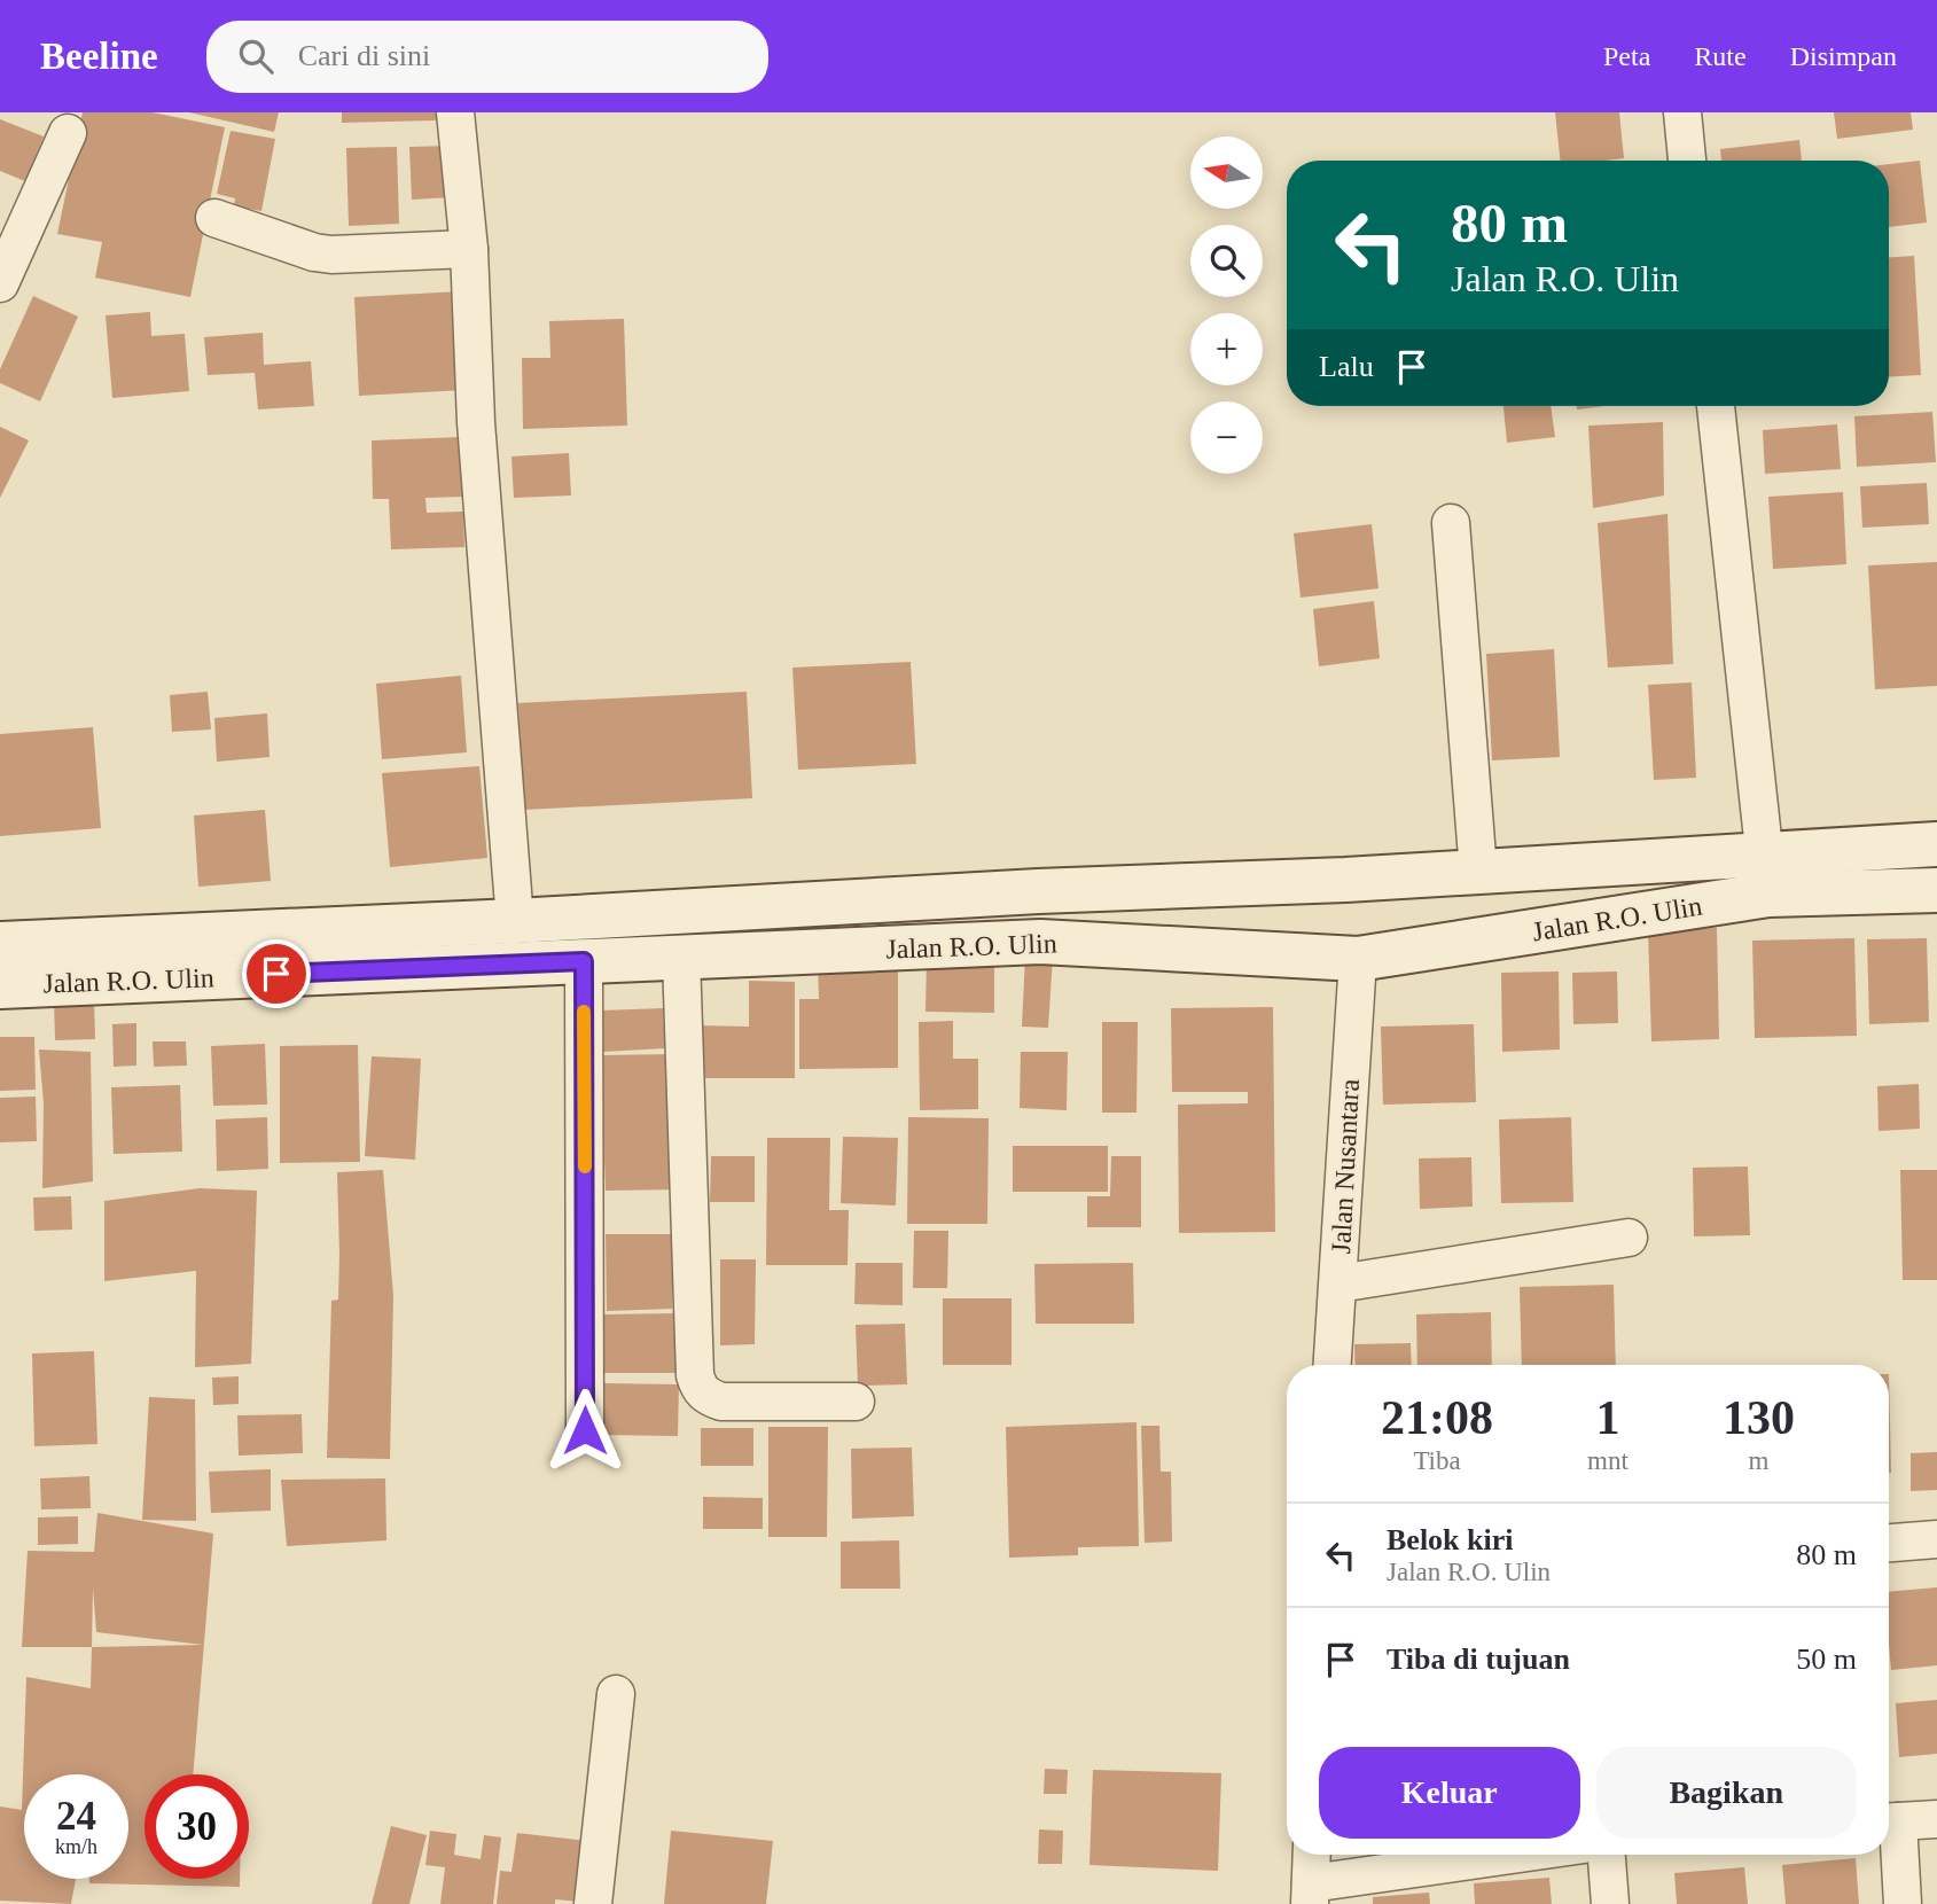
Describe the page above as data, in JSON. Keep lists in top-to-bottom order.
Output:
{
  "streets": {
    "main road": ["Jalan R.O. Ulin"],
    "street": ["Jalan Nusantara"]
  },
  "crossings": [
    ["Jalan R.O. Ulin", "Jalan Nusantara"]
  ],
  "north": "left",
  "page": {
    "header": "Beeline",
    "search": "Cari di sini",
    "nav": ["Peta", "Rute", "Disimpan"],
    "map_buttons": ["+", "−"],
    "turn": ["80 m", "Jalan R.O. Ulin"],
    "then": "Lalu",
    "eta": [
      "21:08",
      "Tiba",
      "1",
      "mnt",
      "130",
      "m"
    ],
    "list": [
      {
        "name": "Belok kiri",
        "note": "Jalan R.O. Ulin",
        "value": "80 m"
      },
      {
        "name": "Tiba di tujuan",
        "value": "50 m"
      }
    ],
    "buttons": ["Keluar", "Bagikan"],
    "speed": "24 km/h",
    "limit": "30"
  }
}
